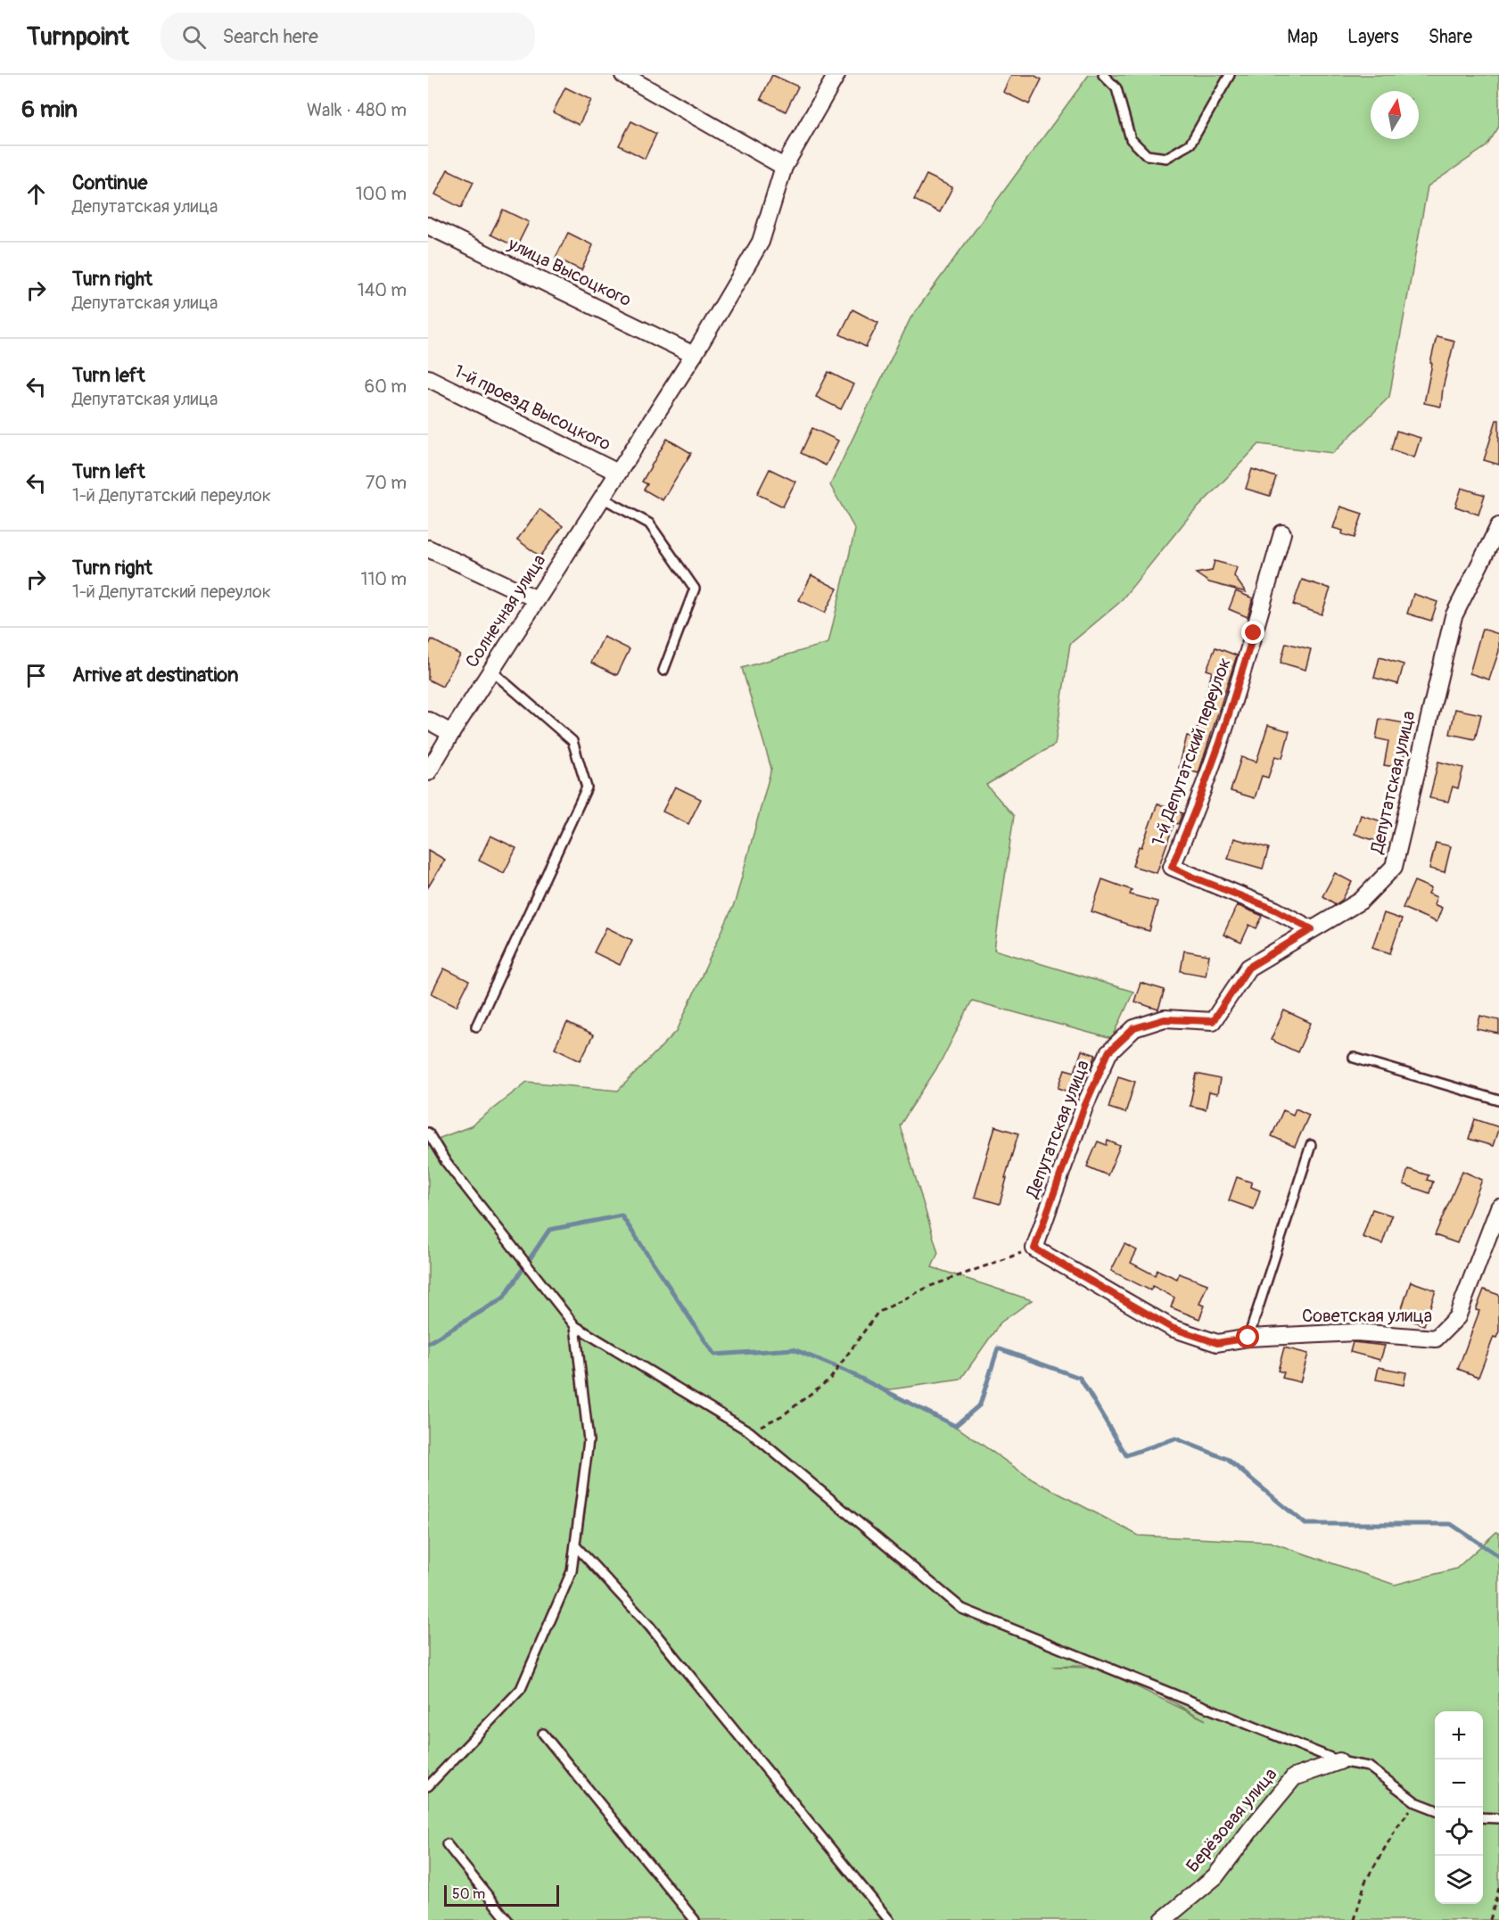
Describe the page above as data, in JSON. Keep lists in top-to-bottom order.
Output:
{
  "streets": {
    "street": [
      "улица Высоцкого",
      "1-й проезд Высоцкого",
      "Солнечная улица",
      "1-й Депутатский переулок",
      "Депутатская улица",
      "Советская улица",
      "Берёзовая улица"
    ]
  },
  "crossings": [
    ["улица Высоцкого", "Солнечная улица"],
    ["1-й проезд Высоцкого", "Солнечная улица"],
    ["1-й Депутатский переулок", "Депутатская улица"]
  ],
  "scale_bar": "50 m",
  "north": "top",
  "page": {
    "header": "Turnpoint",
    "search": "Search here",
    "nav": ["Map", "Layers", "Share"],
    "heading": ["6 min", "Walk · 480 m"],
    "list": [
      ["Continue", "Депутатская улица", "100 m"],
      ["Turn right", "Депутатская улица", "140 m"],
      ["Turn left", "Депутатская улица", "60 m"],
      ["Turn left", "1-й Депутатский переулок", "70 m"],
      ["Turn right", "1-й Депутатский переулок", "110 m"],
      "Arrive at destination"
    ],
    "map_buttons": ["+", "−"],
    "scale": "50 m"
  }
}
